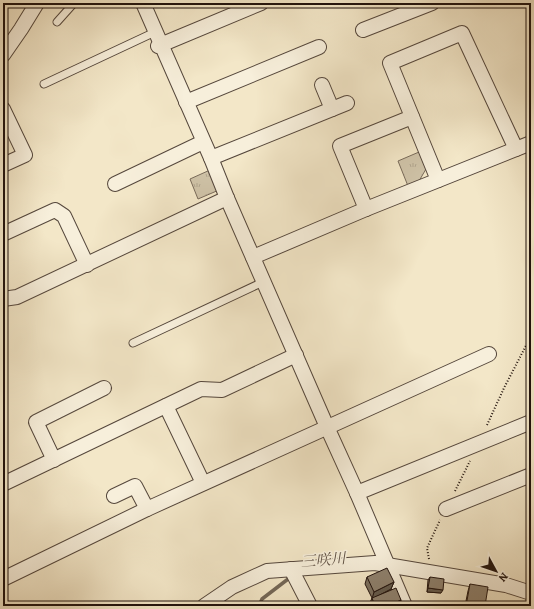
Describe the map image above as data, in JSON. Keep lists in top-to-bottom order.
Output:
{
  "water": ["三咲川"],
  "north": "bottom right"
}
